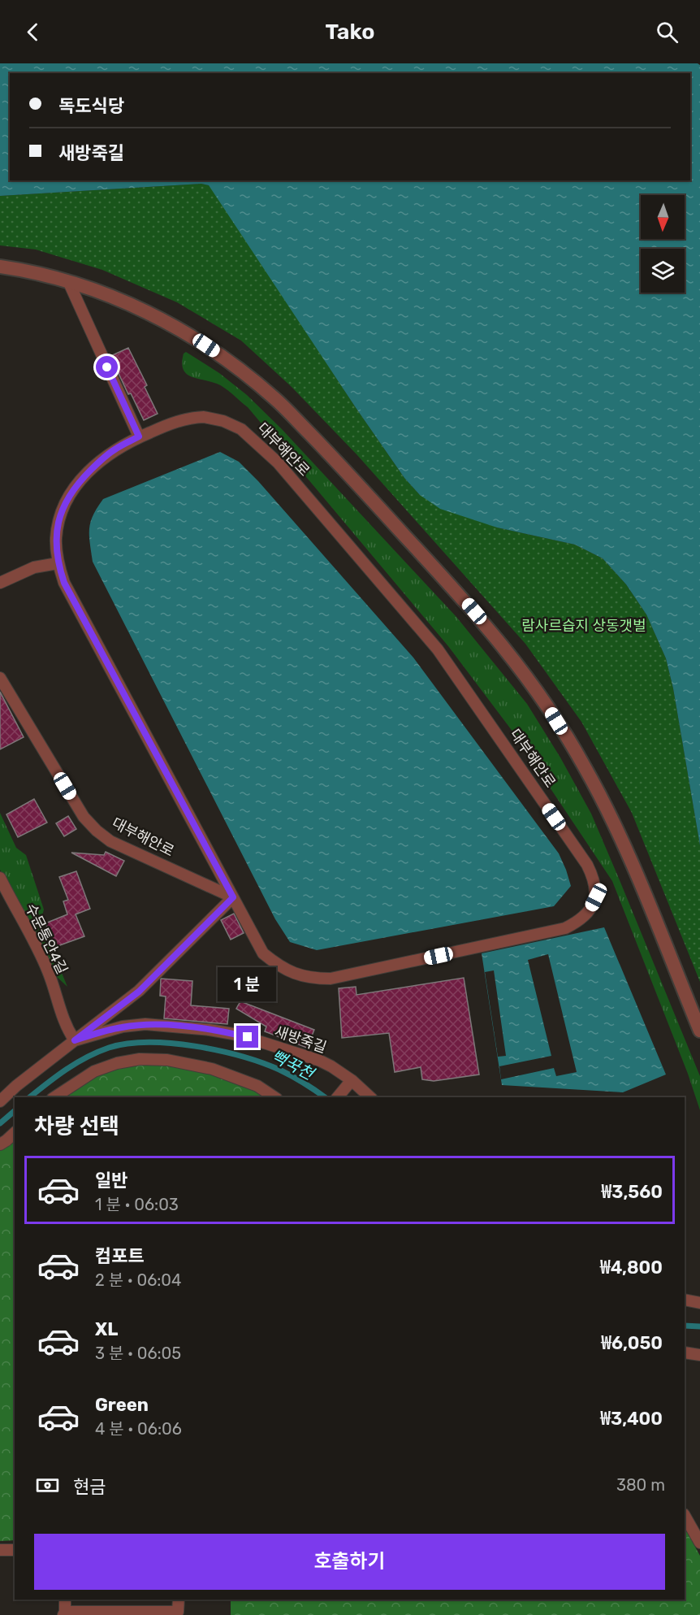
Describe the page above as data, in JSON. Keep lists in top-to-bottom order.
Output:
{
  "streets": {
    "street": ["대부해안로"],
    "lane": ["수문통안4길", "새방죽길"]
  },
  "crossings": [
    ["수문통안4길", "새방죽길"]
  ],
  "water": ["뻑꾹천"],
  "parks": ["람사르습지 상동갯벌"],
  "north": "bottom",
  "page": {
    "header": "Tako",
    "banner": ["독도식당", "새방죽길"],
    "bubble": "1 분",
    "heading": "차량 선택",
    "list": [
      {
        "name": "일반",
        "note": "1 분 · 06:03",
        "value": "₩3,560"
      },
      {
        "name": "컴포트",
        "note": "2 분 · 06:04",
        "value": "₩4,800"
      },
      {
        "name": "XL",
        "note": "3 분 · 06:05",
        "value": "₩6,050"
      },
      {
        "name": "Green",
        "note": "4 분 · 06:06",
        "value": "₩3,400"
      }
    ],
    "pay": ["현금", "380 m"],
    "buttons": "호출하기"
  }
}
